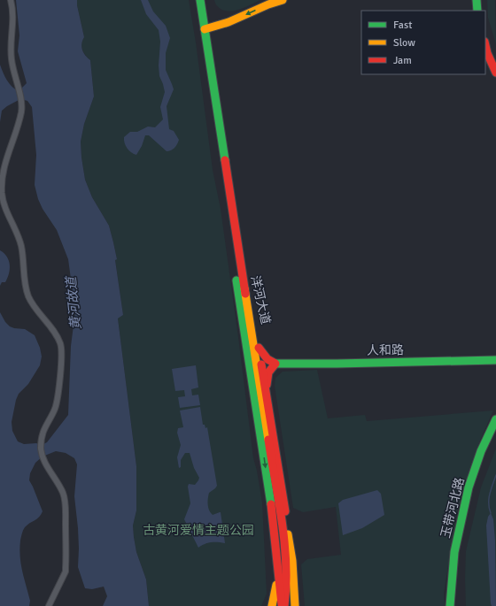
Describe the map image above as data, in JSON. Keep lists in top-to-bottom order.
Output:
{
  "streets": {
    "main road": ["洋河大道", "人和路", "玉带河北路"]
  },
  "water": ["黄河故道"],
  "parks": ["古黄河爱情主题公园"],
  "legend": ["Fast", "Slow", "Jam"]
}
